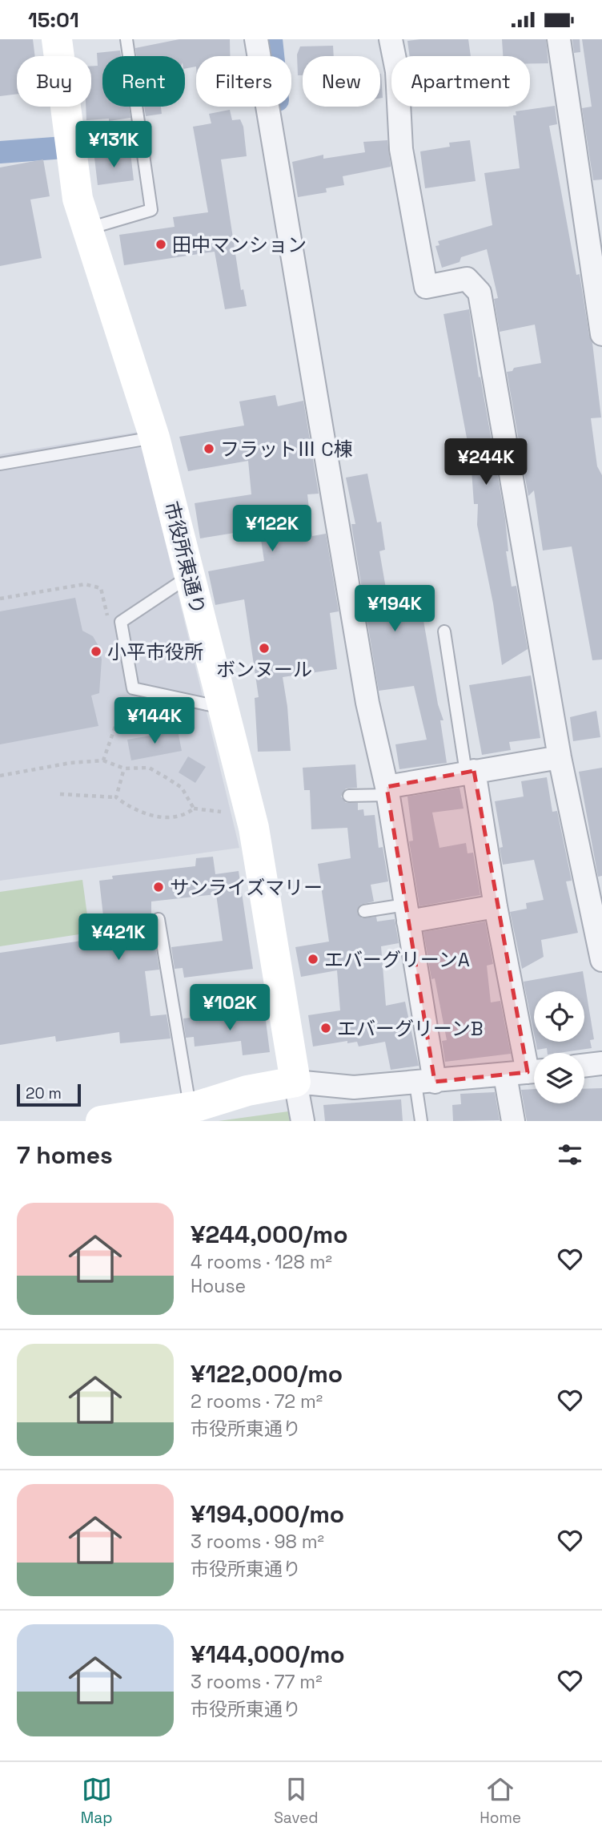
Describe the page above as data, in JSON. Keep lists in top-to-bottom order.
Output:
{
  "streets": {
    "street": ["市役所東通り"]
  },
  "places": [
    "田中マンション",
    "フラットⅢ C棟",
    "ボンヌール",
    "小平市役所",
    "サンライズマリー",
    "エバーグリーンA",
    "エバーグリーンB"
  ],
  "scale_bar": "20 m",
  "page": {
    "status": "15:01",
    "chip": [
      "Buy",
      "Rent",
      "Filters",
      "New",
      "Apartment"
    ],
    "price": [
      "¥131K",
      "¥244K",
      "¥122K",
      "¥194K",
      "¥144K",
      "¥421K",
      "¥102K"
    ],
    "scale": "20 m",
    "heading": "7 homes",
    "list": [
      {
        "name": "¥244,000/mo",
        "note": "4 rooms · 128 m² · House"
      },
      {
        "name": "¥122,000/mo",
        "note": "2 rooms · 72 m² · 市役所東通り"
      },
      {
        "name": "¥194,000/mo",
        "note": "3 rooms · 98 m² · 市役所東通り"
      },
      {
        "name": "¥144,000/mo",
        "note": "3 rooms · 77 m² · 市役所東通り"
      }
    ],
    "tabs": ["Map", "Saved", "Home"]
  }
}
